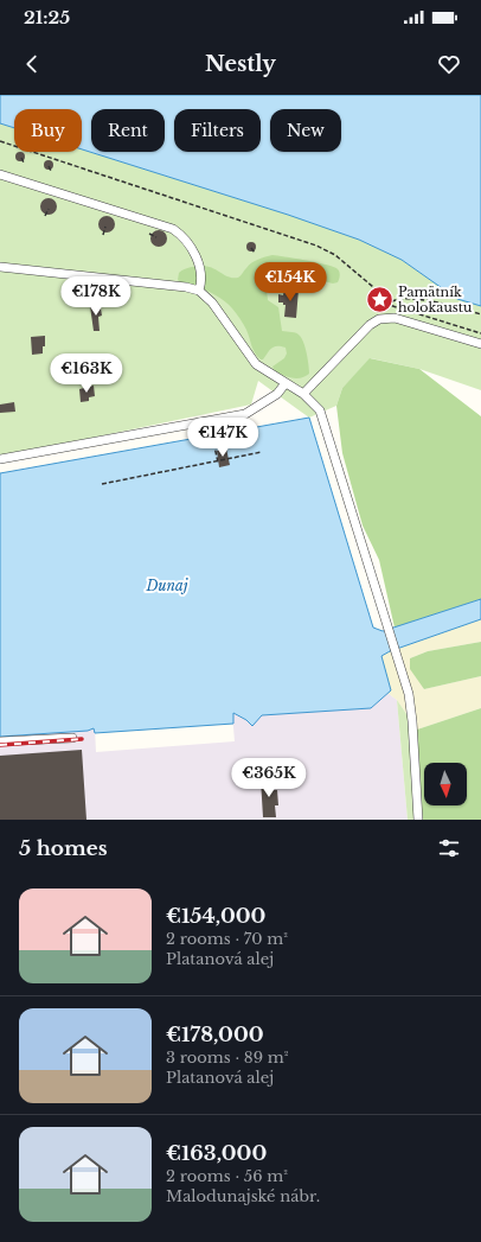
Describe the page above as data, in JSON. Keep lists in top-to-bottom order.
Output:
{
  "water": ["Dunaj"],
  "places": {
    "place": ["Pamätník holokaustu"]
  },
  "north": "bottom",
  "page": {
    "status": "21:25",
    "header": "Nestly",
    "chip": [
      "Buy",
      "Rent",
      "Filters",
      "New"
    ],
    "price": [
      "€154K",
      "€178K",
      "€163K",
      "€147K",
      "€365K"
    ],
    "heading": "5 homes",
    "list": [
      {
        "name": "€154,000",
        "note": "2 rooms · 70 m² · Platanová alej"
      },
      {
        "name": "€178,000",
        "note": "3 rooms · 89 m² · Platanová alej"
      },
      {
        "name": "€163,000",
        "note": "2 rooms · 56 m² · Malodunajské nábr."
      }
    ]
  }
}
